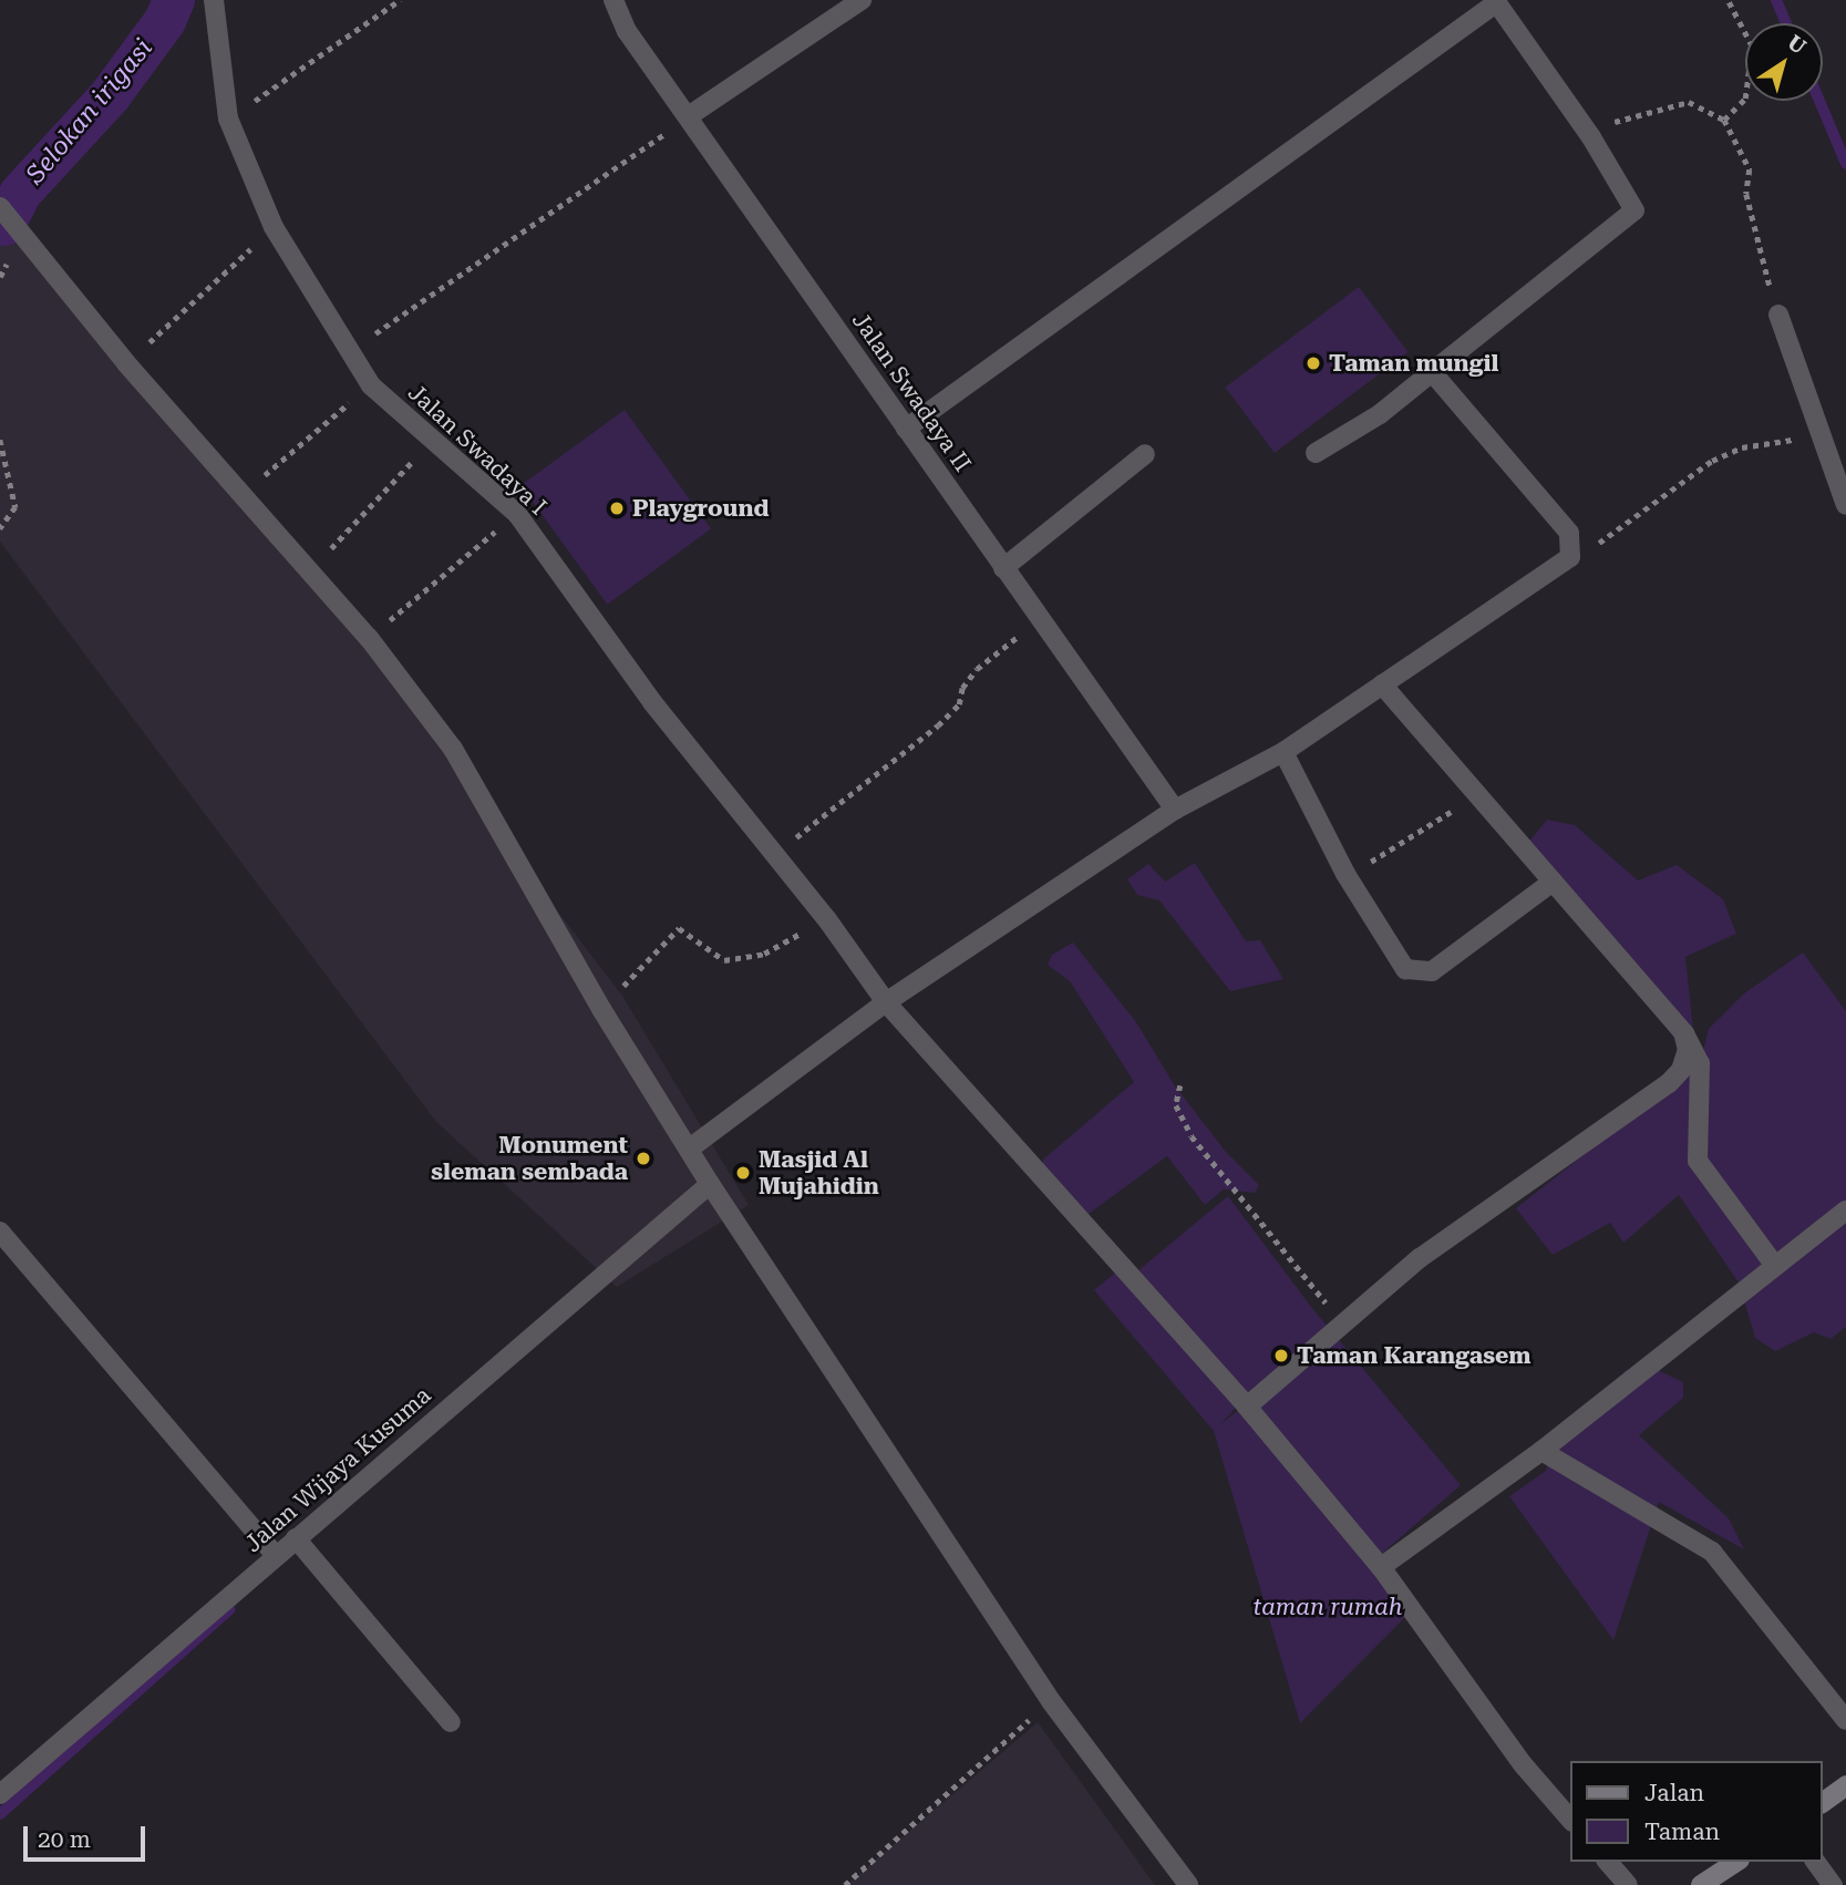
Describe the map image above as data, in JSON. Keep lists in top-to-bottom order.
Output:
{
  "streets": {
    "street": ["Jalan Swadaya II", "Jalan Swadaya I", "Jalan Wijaya Kusuma"]
  },
  "water": ["Selokan irigasi"],
  "parks": ["taman rumah"],
  "places": [
    "Taman mungil",
    "Playground",
    "Monument sleman sembada",
    "Masjid Al Mujahidin",
    "Taman Karangasem"
  ],
  "legend": ["Jalan", "Taman"],
  "scale_bar": "20 m",
  "north": "top right"
}
